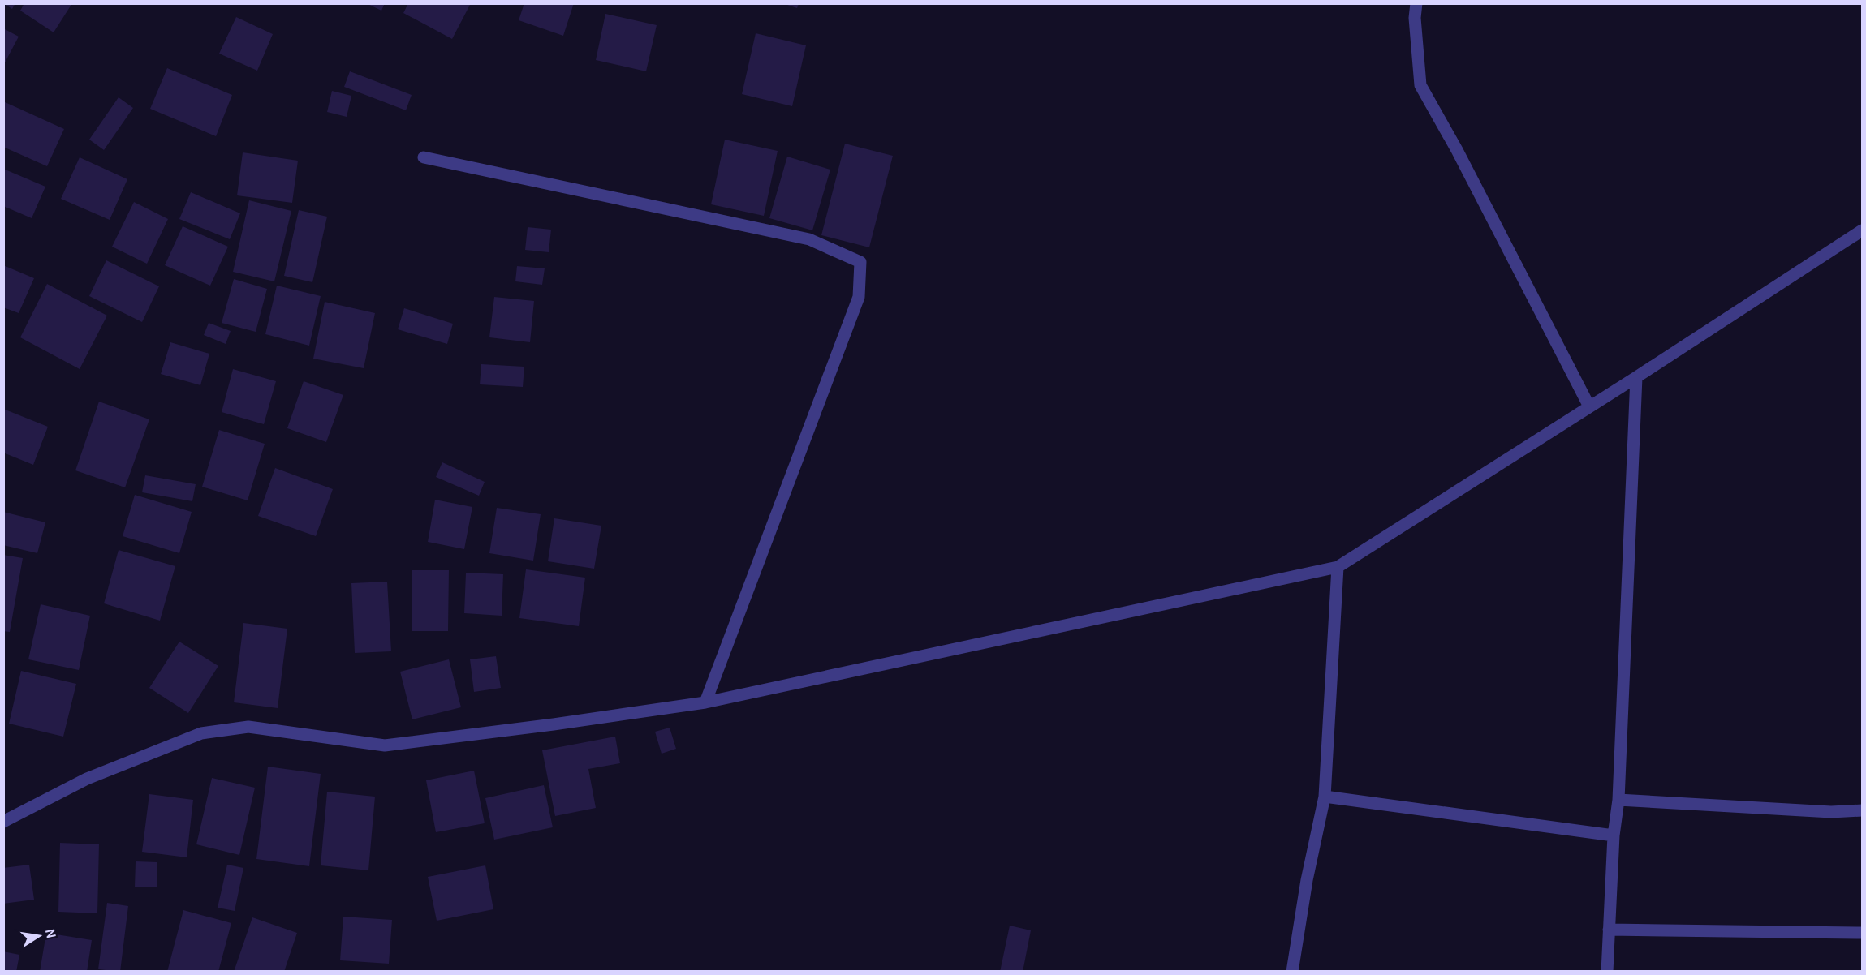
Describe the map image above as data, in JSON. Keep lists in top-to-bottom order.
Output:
{
  "north": "right"
}
